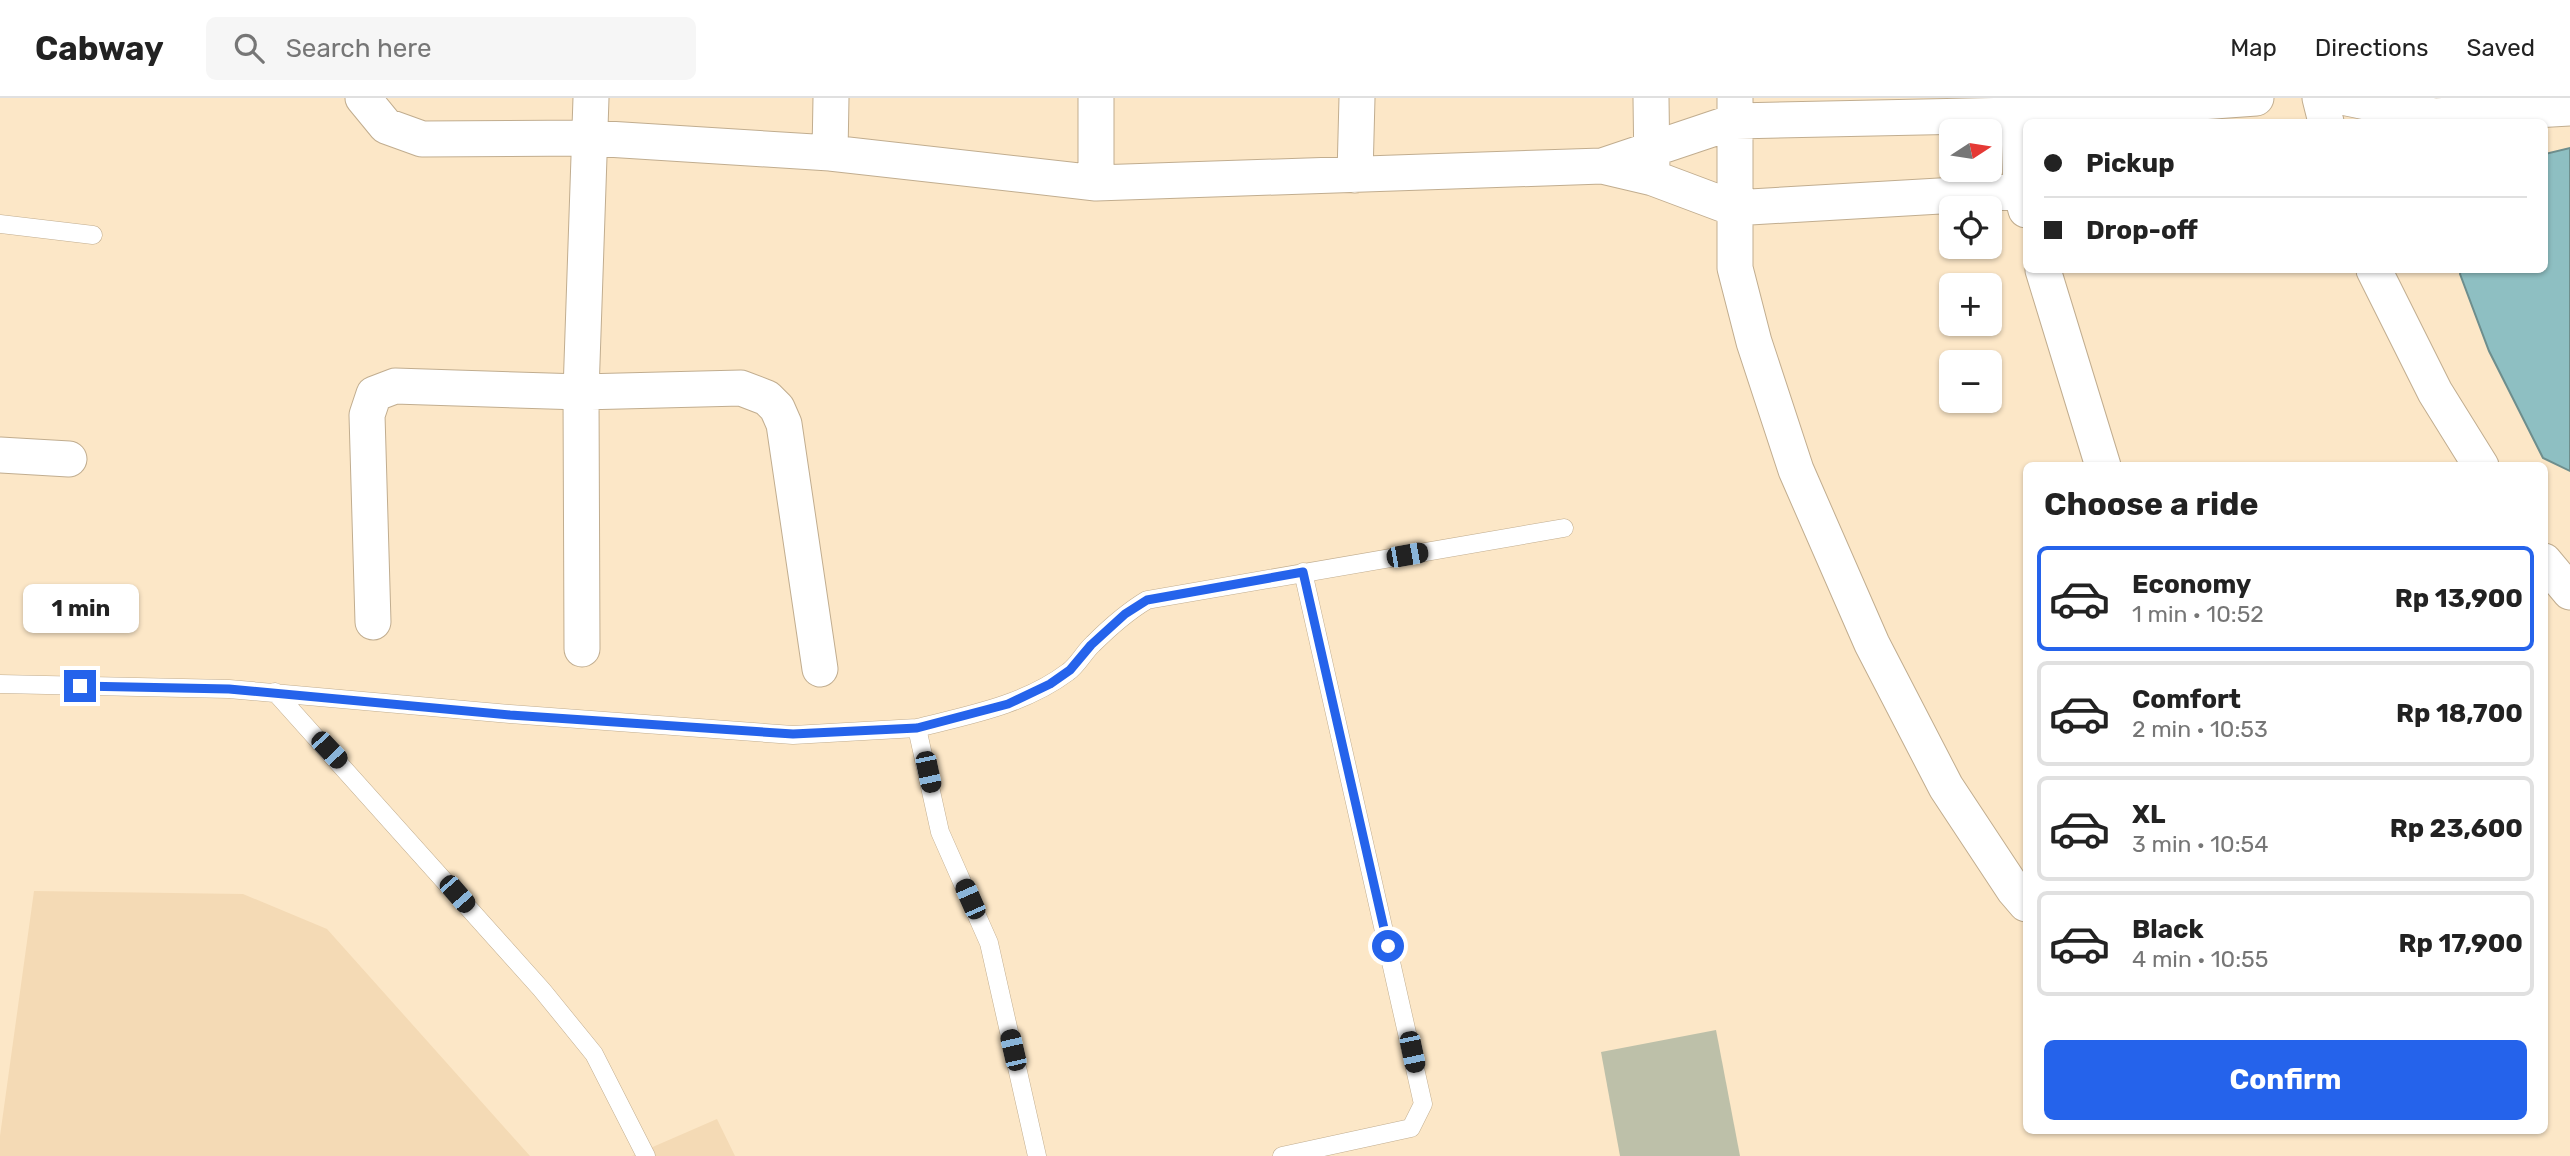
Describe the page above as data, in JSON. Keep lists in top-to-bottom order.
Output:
{
  "north": "right",
  "page": {
    "header": "Cabway",
    "search": "Search here",
    "nav": ["Map", "Directions", "Saved"],
    "map_buttons": ["+", "−"],
    "banner": ["Pickup", "Drop-off"],
    "heading": "Choose a ride",
    "list": [
      {
        "name": "Economy",
        "note": "1 min · 10:52",
        "value": "Rp 13,900"
      },
      {
        "name": "Comfort",
        "note": "2 min · 10:53",
        "value": "Rp 18,700"
      },
      {
        "name": "XL",
        "note": "3 min · 10:54",
        "value": "Rp 23,600"
      },
      {
        "name": "Black",
        "note": "4 min · 10:55",
        "value": "Rp 17,900"
      }
    ],
    "bubble": "1 min",
    "buttons": "Confirm"
  }
}
